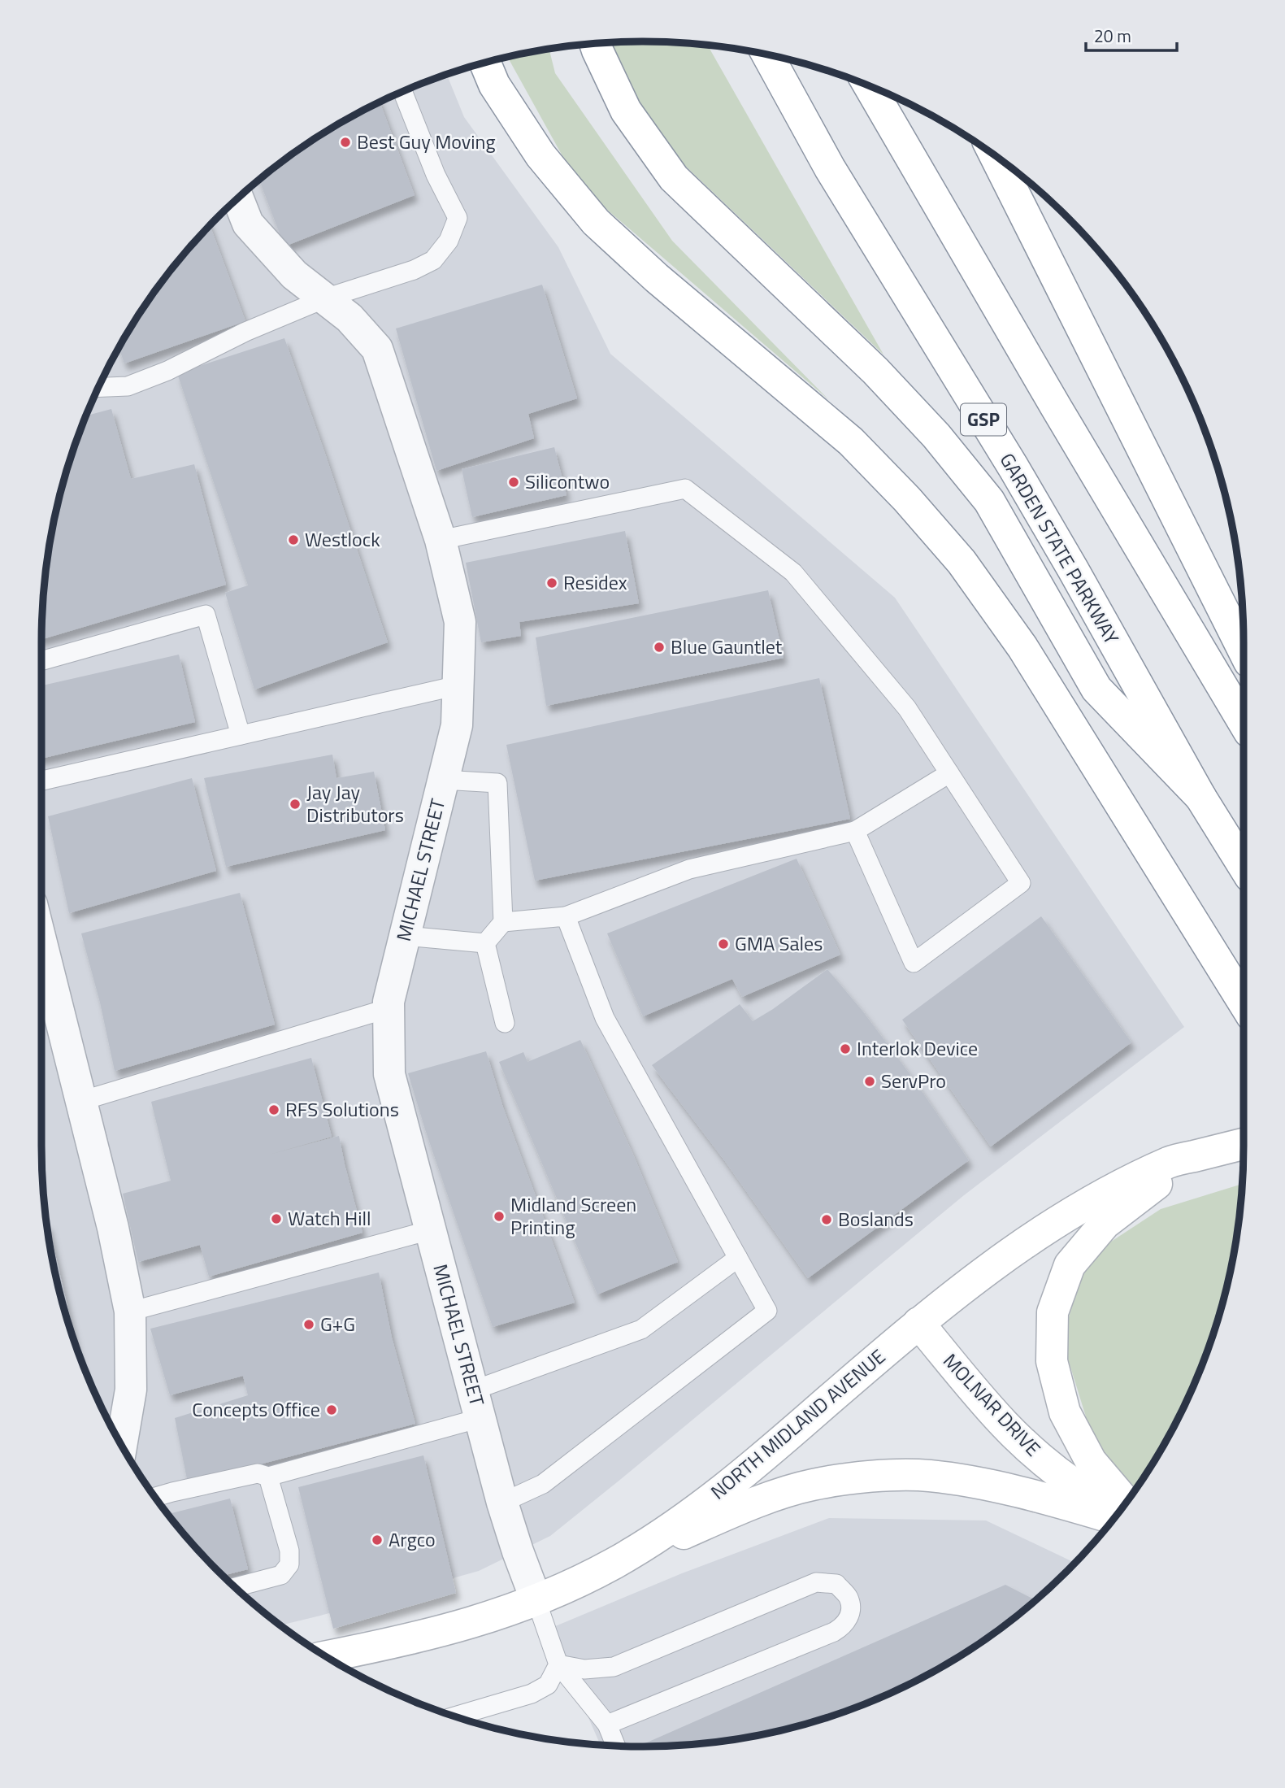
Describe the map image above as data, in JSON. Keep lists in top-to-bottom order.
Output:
{
  "streets": {
    "main road": [
      "GSP",
      "GARDEN STATE PARKWAY",
      "MOLNAR DRIVE",
      "NORTH MIDLAND AVENUE"
    ],
    "street": ["MICHAEL STREET"]
  },
  "crossings": [
    ["MICHAEL STREET", "NORTH MIDLAND AVENUE"],
    ["MOLNAR DRIVE", "NORTH MIDLAND AVENUE"]
  ],
  "places": [
    "Best Guy Moving",
    "Silicontwo",
    "Westlock",
    "Residex",
    "Blue Gauntlet",
    "Jay Jay Distributors",
    "GMA Sales",
    "Interlok Device",
    "ServPro",
    "RFS Solutions",
    "Midland Screen Printing",
    "Watch Hill",
    "Boslands",
    "G+G",
    "Concepts Office",
    "Argco"
  ],
  "scale_bar": "20 m"
}
